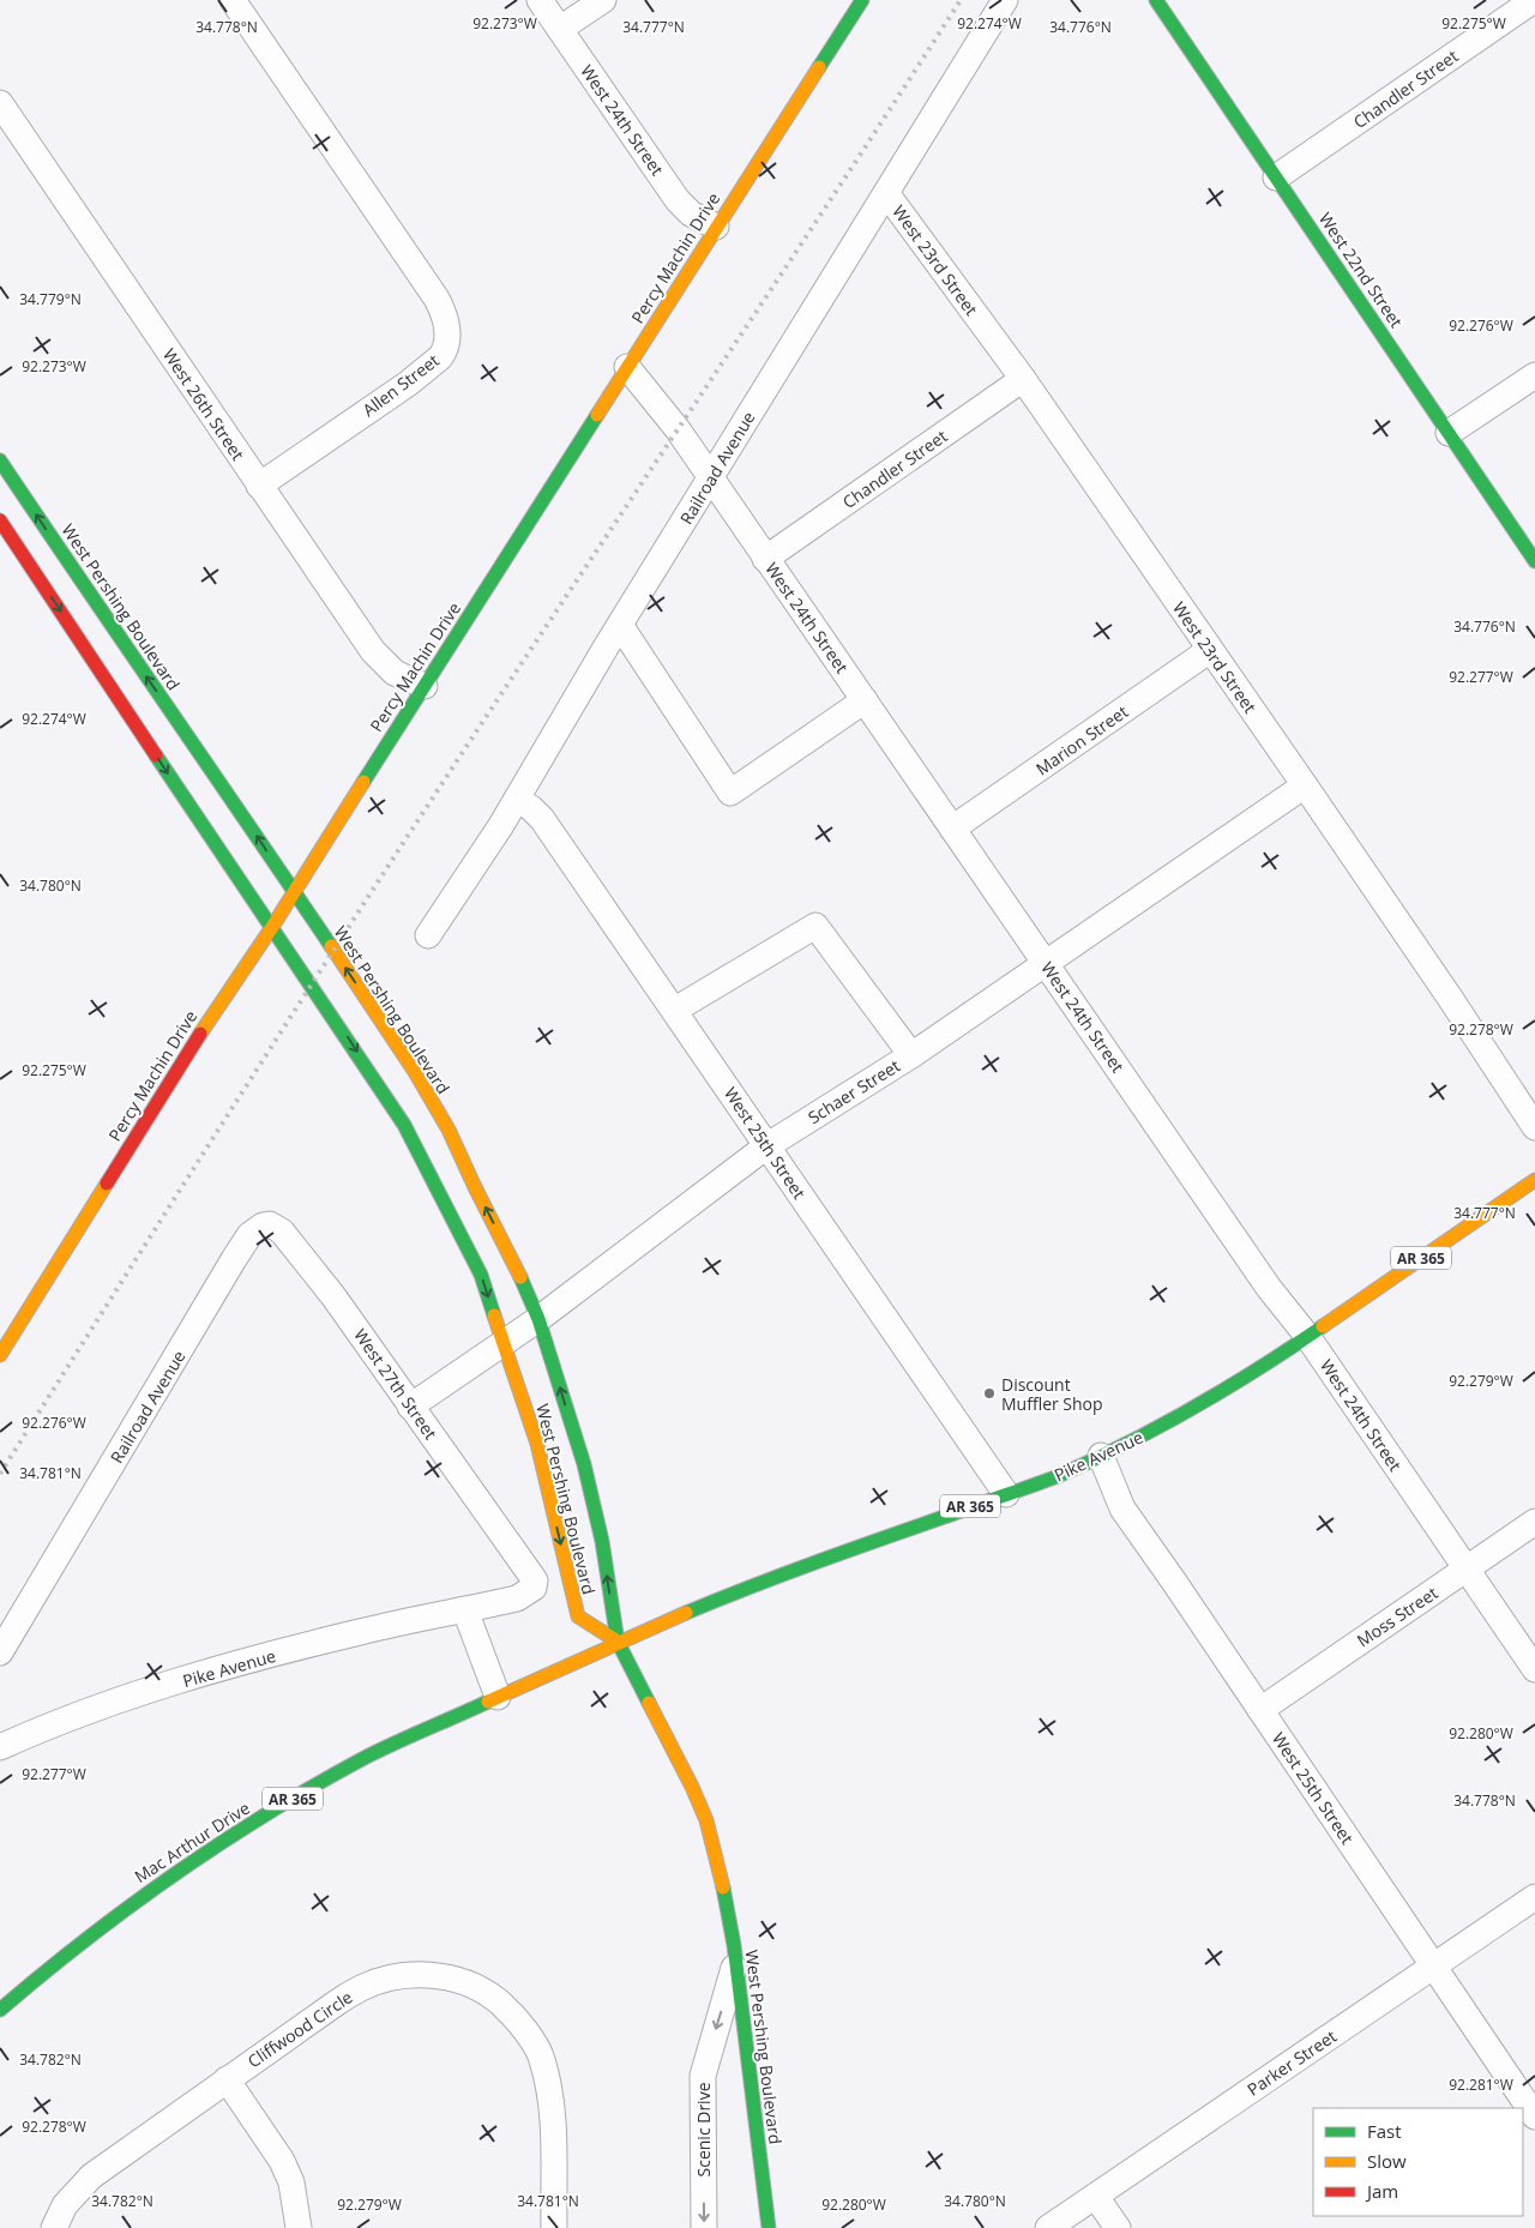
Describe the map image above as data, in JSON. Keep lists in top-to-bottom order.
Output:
{
  "streets": {
    "main road": [
      "Percy Machin Drive",
      "West 22nd Street",
      "West Pershing Boulevard",
      "AR 365",
      "Pike Avenue",
      "Mac Arthur Drive"
    ],
    "street": [
      "Chandler Street",
      "West 24th Street",
      "West 23rd Street",
      "Allen Street",
      "West 26th Street",
      "Railroad Avenue",
      "Marion Street",
      "Schaer Street",
      "West 25th Street",
      "West 27th Street",
      "Moss Street",
      "Cliffwood Circle",
      "Parker Street",
      "Scenic Drive"
    ]
  },
  "crossings": [
    ["Chandler Street", "West 24th Street"],
    ["Chandler Street", "West 23rd Street"],
    ["Chandler Street", "West 22nd Street"],
    ["West 24th Street", "Percy Machin Drive"],
    ["West 24th Street", "Railroad Avenue"],
    ["West 24th Street", "Marion Street"],
    ["West 24th Street", "Schaer Street"],
    ["West 24th Street", "Pike Avenue"],
    ["West 24th Street", "Moss Street"],
    ["Percy Machin Drive", "West 26th Street"],
    ["Percy Machin Drive", "West Pershing Boulevard"],
    ["West 23rd Street", "Railroad Avenue"],
    ["West 23rd Street", "Marion Street"],
    ["West 23rd Street", "Schaer Street"],
    ["Allen Street", "West 26th Street"],
    ["Railroad Avenue", "West 25th Street"],
    ["Railroad Avenue", "West 27th Street"],
    ["West Pershing Boulevard", "Schaer Street"],
    ["West Pershing Boulevard", "Pike Avenue"],
    ["West Pershing Boulevard", "Mac Arthur Drive"],
    ["West Pershing Boulevard", "Scenic Drive"],
    ["Schaer Street", "West 25th Street"],
    ["Schaer Street", "West 27th Street"],
    ["West 25th Street", "Pike Avenue"],
    ["West 25th Street", "Moss Street"],
    ["West 25th Street", "Parker Street"],
    ["West 27th Street", "Pike Avenue"],
    ["Pike Avenue", "Mac Arthur Drive"]
  ],
  "one_way": ["Scenic Drive"],
  "places": ["Discount Muffler Shop"],
  "legend": ["Fast", "Slow", "Jam"],
  "coordinates": [
    "92.274°W",
    "92.273°W",
    "92.275°W",
    "34.778°N",
    "34.777°N",
    "34.776°N",
    "34.779°N",
    "92.276°W",
    "92.277°W",
    "34.780°N",
    "92.278°W",
    "92.279°W",
    "34.781°N",
    "92.280°W",
    "34.782°N",
    "92.281°W"
  ]
}
